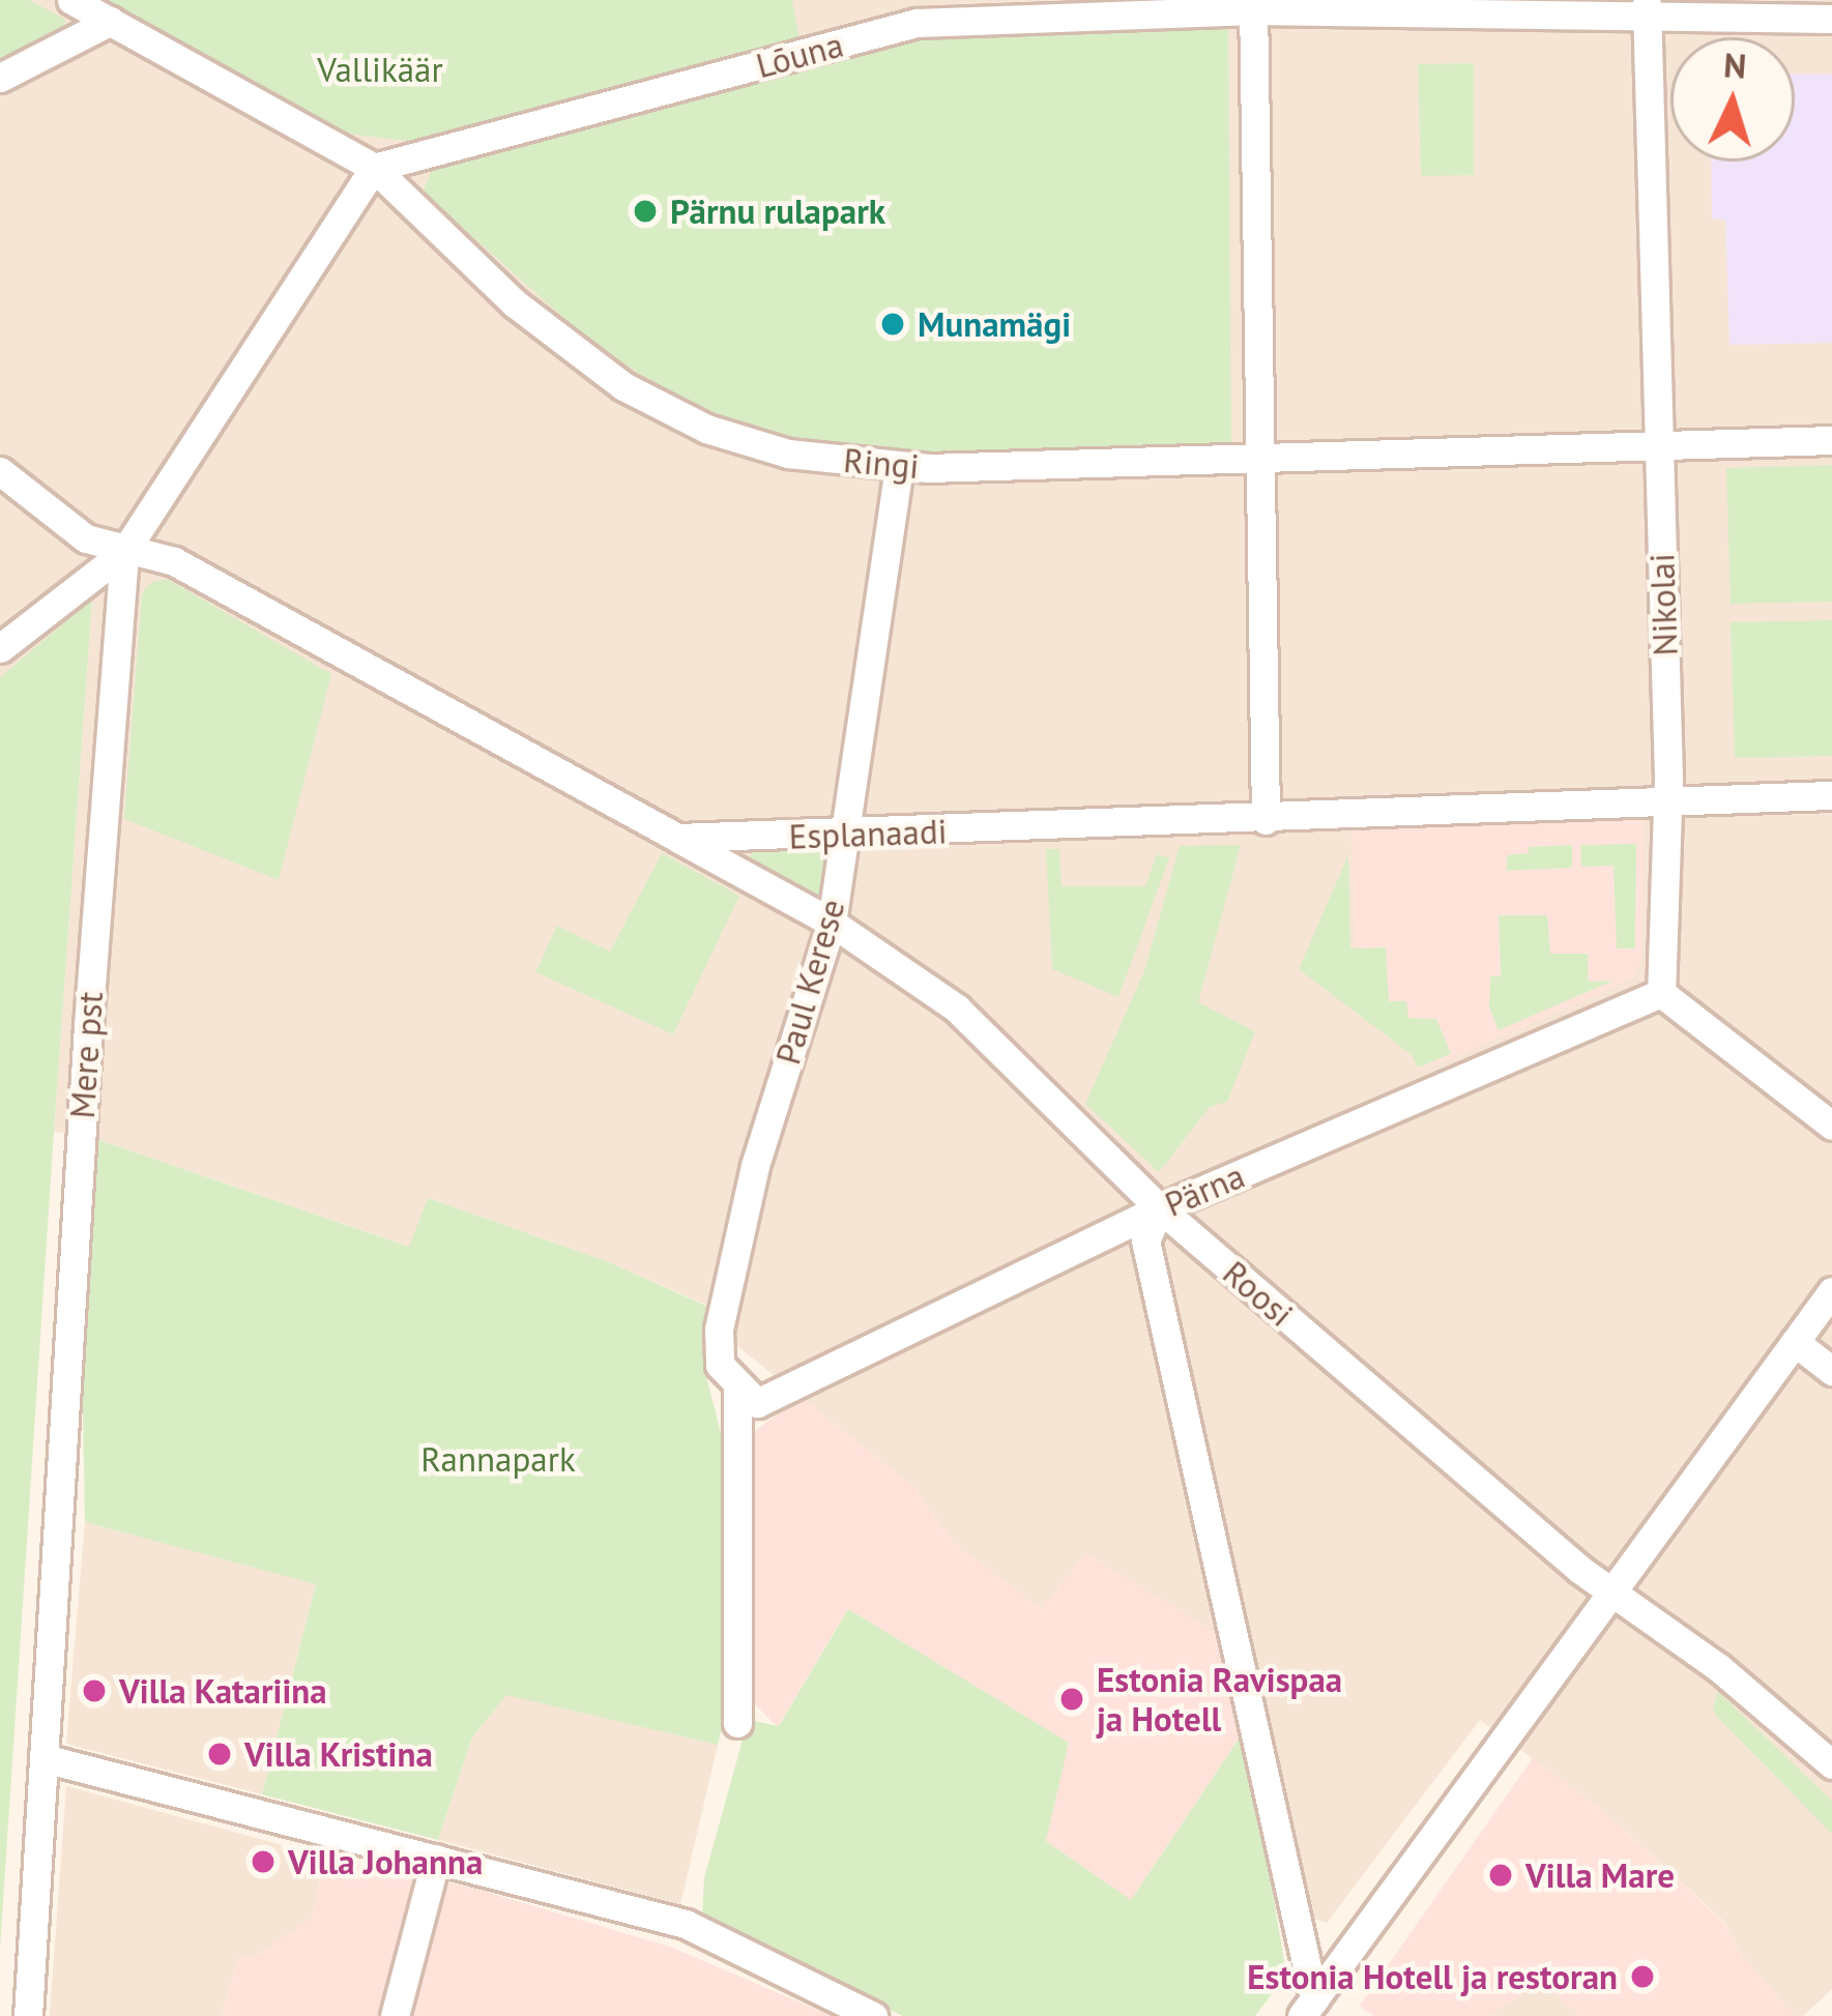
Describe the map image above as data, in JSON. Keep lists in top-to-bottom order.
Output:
{
  "streets": {
    "street": [
      "Lõuna",
      "Ringi",
      "Nikolai",
      "Esplanaadi",
      "Paul Kerese",
      "Mere pst",
      "Pärna",
      "Roosi"
    ]
  },
  "crossings": [
    ["Lõuna", "Ringi"],
    ["Lõuna", "Nikolai"],
    ["Lõuna", "Mere pst"],
    ["Ringi", "Nikolai"],
    ["Ringi", "Paul Kerese"],
    ["Ringi", "Mere pst"],
    ["Nikolai", "Esplanaadi"],
    ["Nikolai", "Pärna"],
    ["Esplanaadi", "Paul Kerese"],
    ["Esplanaadi", "Mere pst"],
    ["Esplanaadi", "Roosi"],
    ["Paul Kerese", "Pärna"],
    ["Paul Kerese", "Roosi"],
    ["Pärna", "Roosi"]
  ],
  "parks": ["Vallikäär", "Rannapark"],
  "places": [
    "Pärnu rulapark",
    "Munamägi",
    "Villa Katariina",
    "Estonia Ravispaa ja Hotell",
    "Villa Kristina",
    "Villa Johanna",
    "Villa Mare",
    "Estonia Hotell ja restoran"
  ],
  "north": "top"
}
